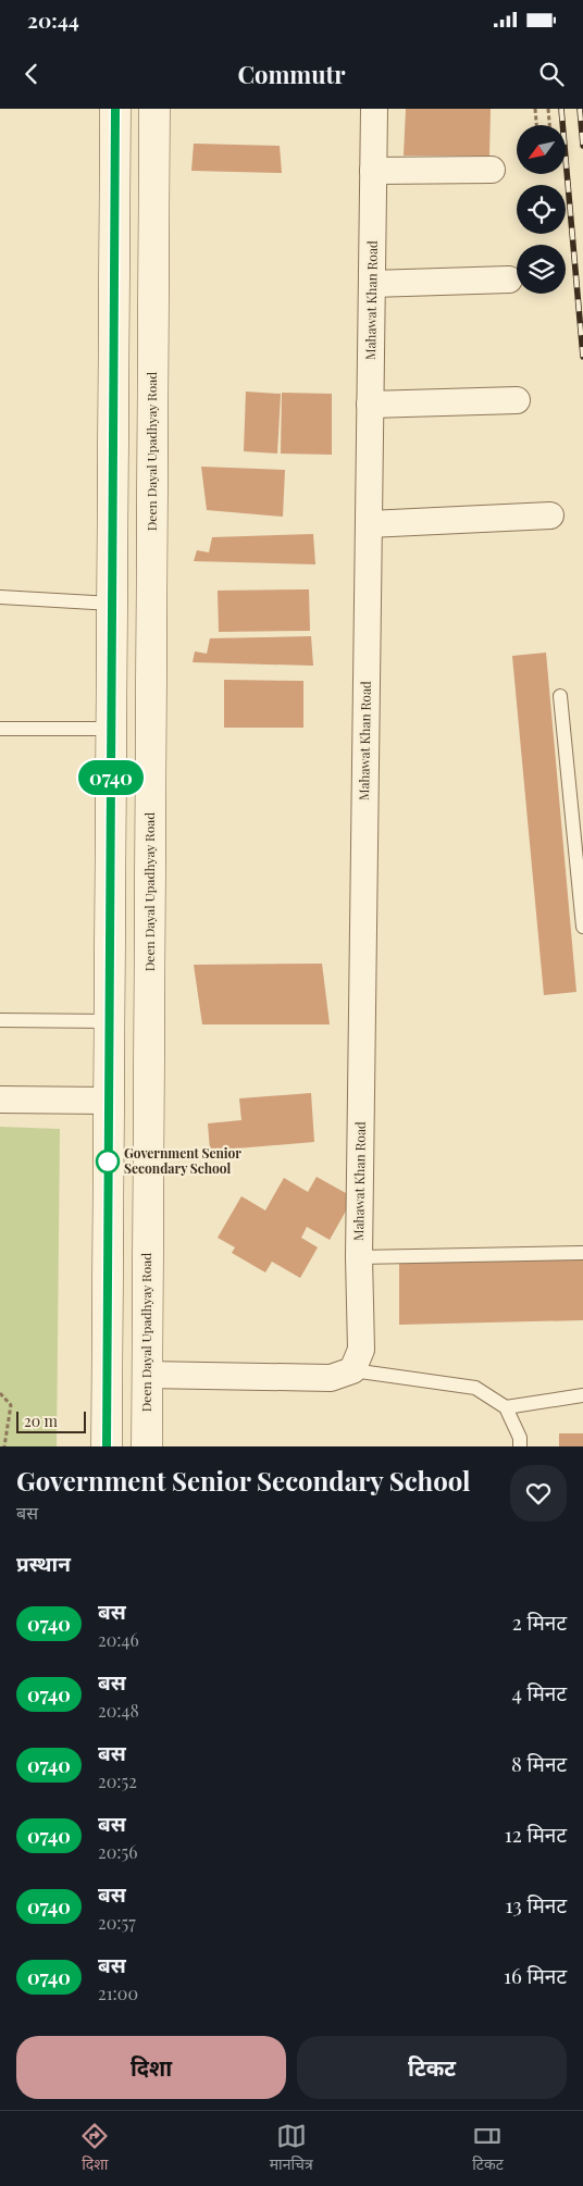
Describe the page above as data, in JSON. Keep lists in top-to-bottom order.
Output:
{
  "streets": {
    "main road": ["Deen Dayal Upadhyay Road"],
    "street": ["Mahawat Khan Road"]
  },
  "places": ["Government Senior Secondary School"],
  "lines": ["bus line 0740"],
  "scale_bar": "20 m",
  "north": "bottom left",
  "page": {
    "status": "20:44",
    "header": "Commutr",
    "on_map": "0740",
    "scale": "20 m",
    "heading": [
      ["Government Senior Secondary School", "बस"],
      "प्रस्थान"
    ],
    "list": [
      {
        "mark": "0740",
        "name": "बस",
        "note": "20:46",
        "value": "2 मिनट"
      },
      {
        "mark": "0740",
        "name": "बस",
        "note": "20:48",
        "value": "4 मिनट"
      },
      {
        "mark": "0740",
        "name": "बस",
        "note": "20:52",
        "value": "8 मिनट"
      },
      {
        "mark": "0740",
        "name": "बस",
        "note": "20:56",
        "value": "12 मिनट"
      },
      {
        "mark": "0740",
        "name": "बस",
        "note": "20:57",
        "value": "13 मिनट"
      },
      {
        "mark": "0740",
        "name": "बस",
        "note": "21:00",
        "value": "16 मिनट"
      }
    ],
    "buttons": ["दिशा", "टिकट"],
    "tabs": ["दिशा", "मानचित्र", "टिकट"]
  }
}
